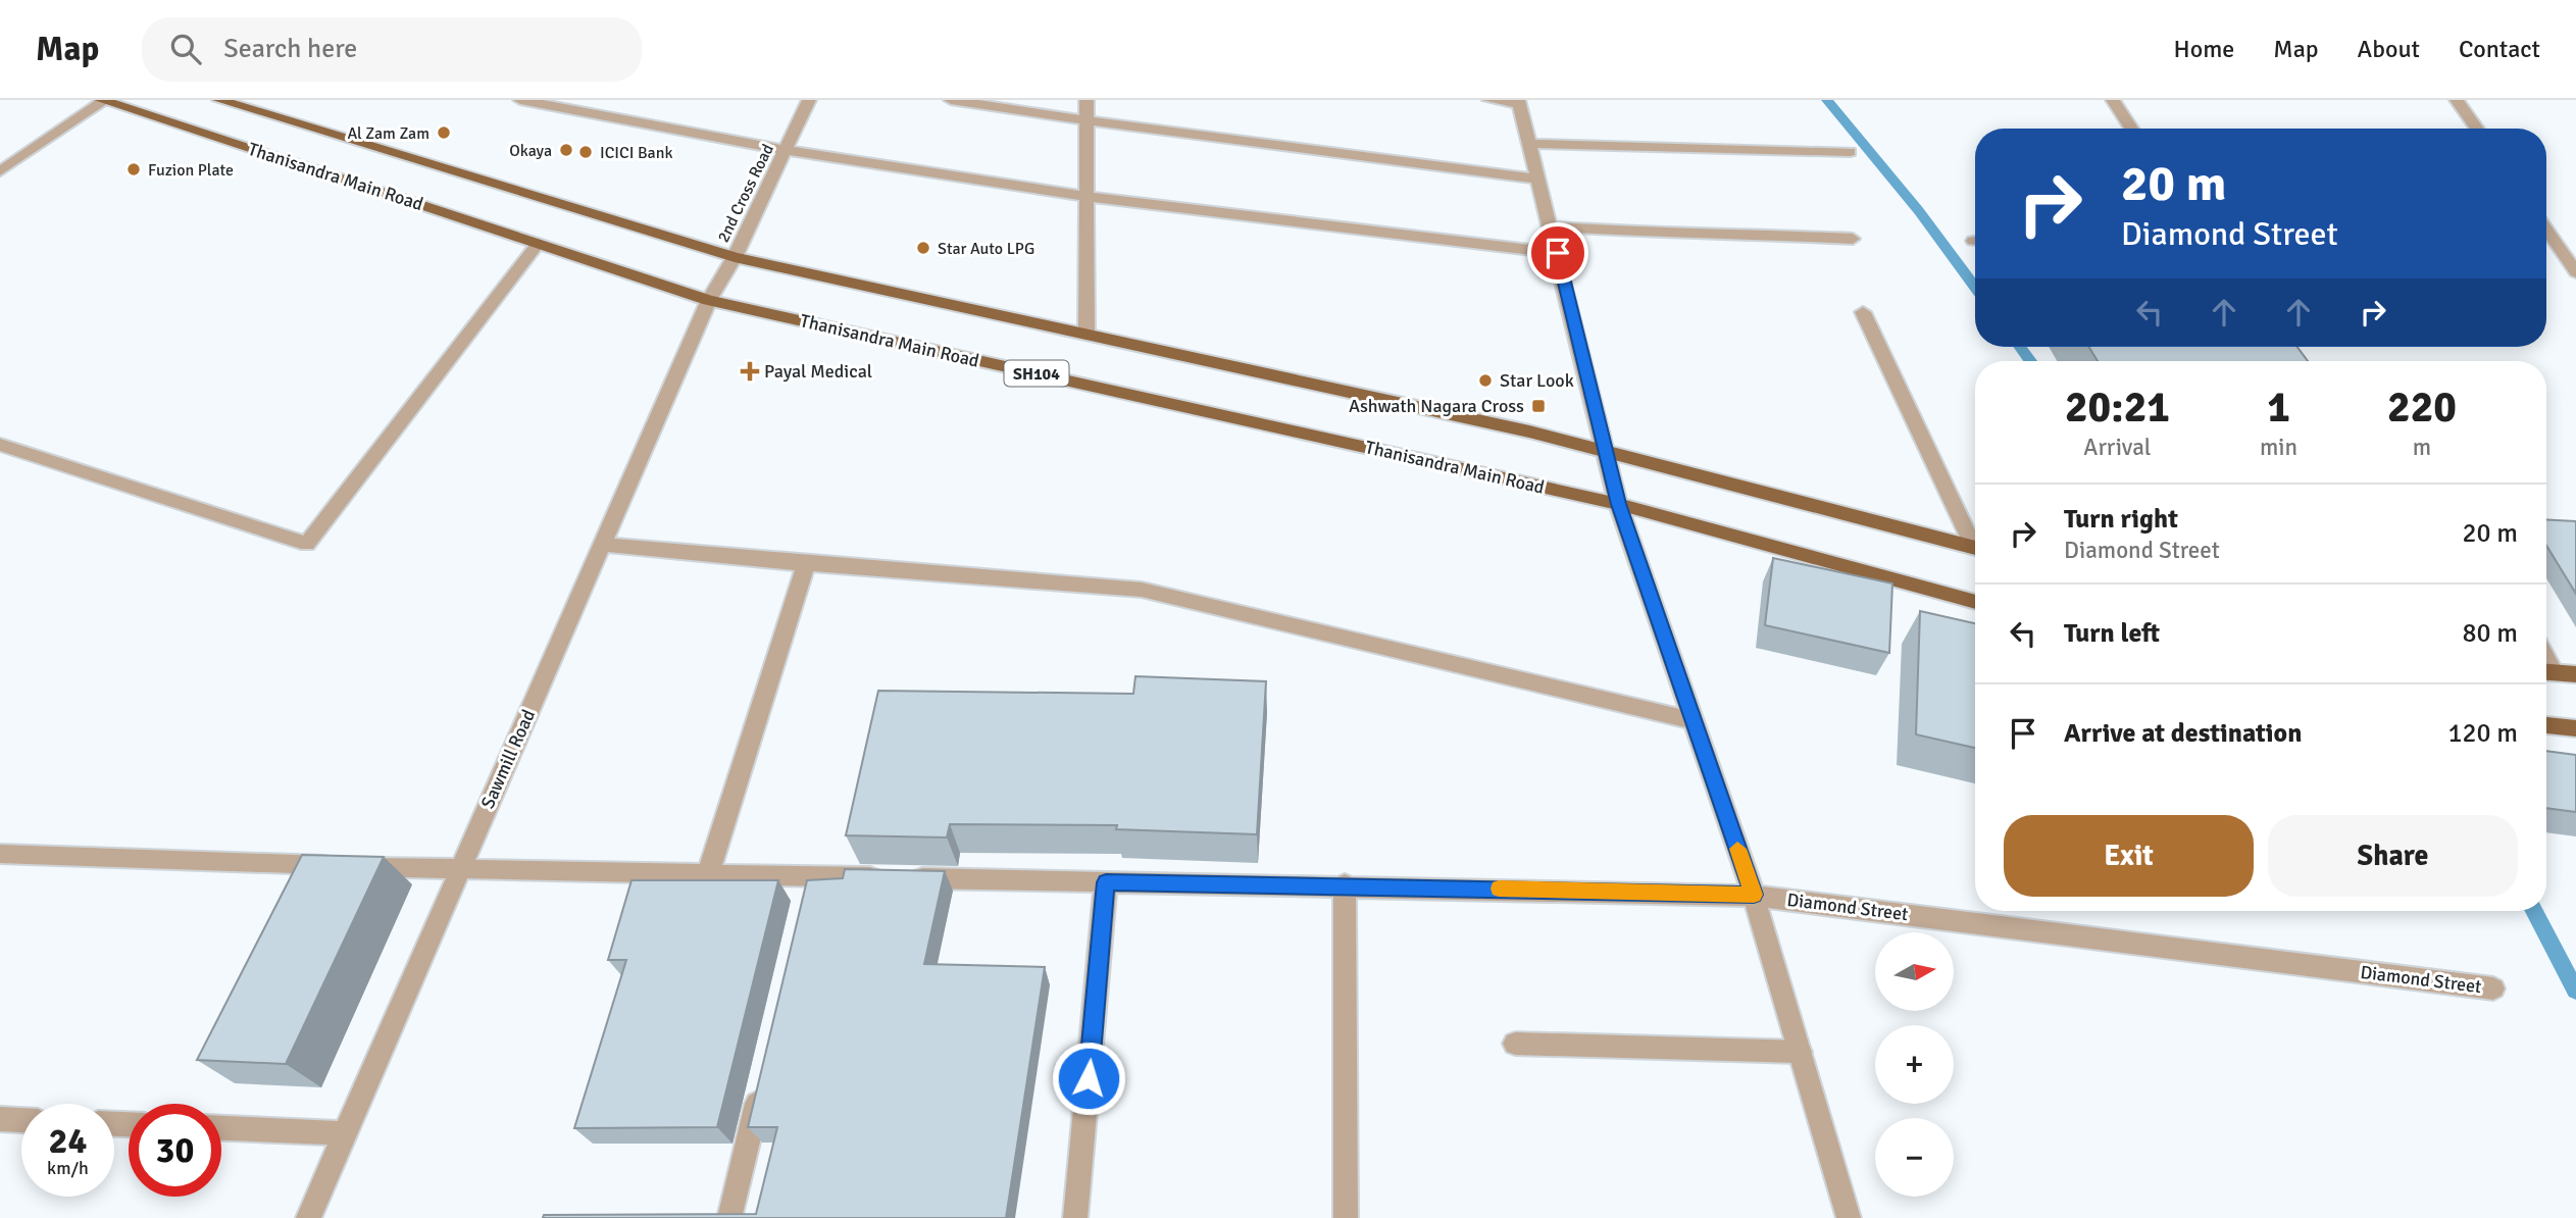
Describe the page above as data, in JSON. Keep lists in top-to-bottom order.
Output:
{
  "streets": {
    "main road": ["Thanisandra Main Road", "SH104"],
    "street": ["2nd Cross Road", "Sawmill Road", "Diamond Street"]
  },
  "crossings": [
    ["Thanisandra Main Road", "2nd Cross Road"],
    ["Thanisandra Main Road", "Sawmill Road"],
    ["2nd Cross Road", "Sawmill Road"],
    ["Sawmill Road", "Diamond Street"]
  ],
  "places": {
    "other": [
      "Al Zam Zam",
      "Okaya",
      "ICICI Bank",
      "Fuzion Plate",
      "Star Auto LPG",
      "Star Look"
    ],
    "health": ["Payal Medical"],
    "transit": ["Ashwath Nagara Cross"]
  },
  "north": "right",
  "page": {
    "header": "Map",
    "search": "Search here",
    "nav": [
      "Home",
      "Map",
      "About",
      "Contact"
    ],
    "turn": ["20 m", "Diamond Street"],
    "eta": [
      "20:21",
      "Arrival",
      "1",
      "min",
      "220",
      "m"
    ],
    "list": [
      {
        "name": "Turn right",
        "note": "Diamond Street",
        "value": "20 m"
      },
      {
        "name": "Turn left",
        "value": "80 m"
      },
      {
        "name": "Arrive at destination",
        "value": "120 m"
      }
    ],
    "buttons": ["Exit", "Share"],
    "map_buttons": ["+", "−"],
    "speed": "24 km/h",
    "limit": "30"
  }
}
